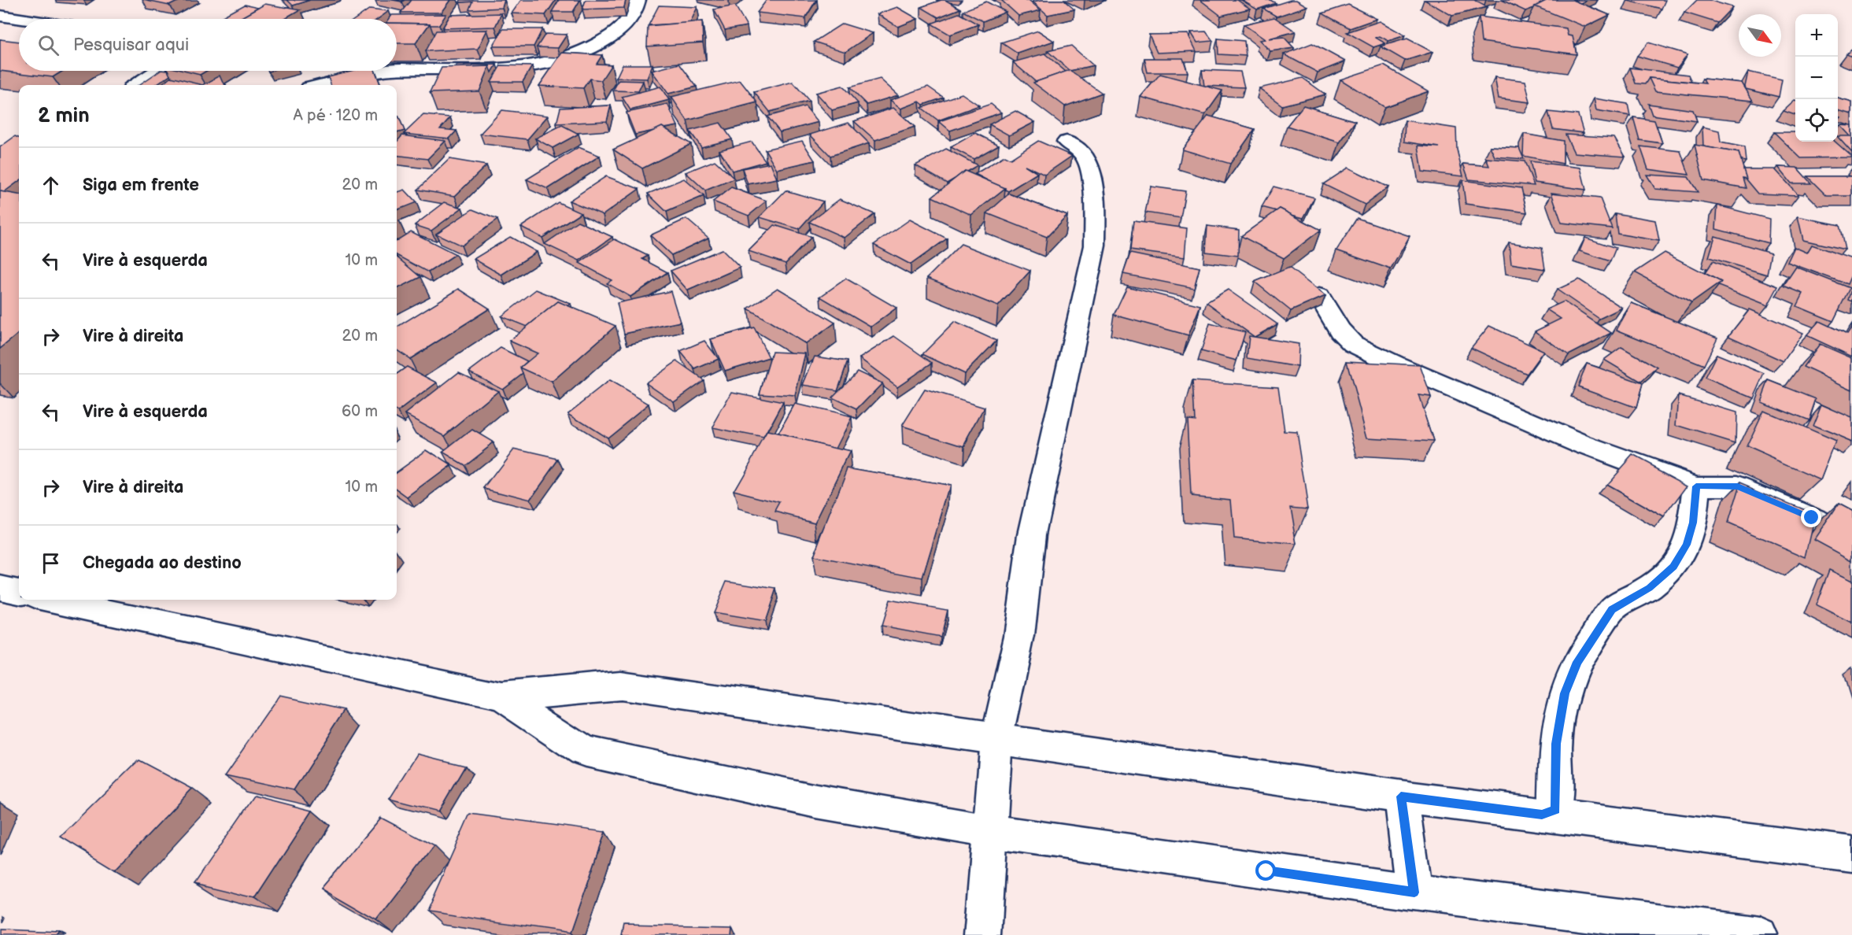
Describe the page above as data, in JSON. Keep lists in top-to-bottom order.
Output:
{
  "north": "bottom right",
  "page": {
    "map_buttons": ["+", "−"],
    "search": "Pesquisar aqui",
    "heading": ["2 min", "A pé · 120 m"],
    "list": [
      ["Siga em frente", "20 m"],
      ["Vire à esquerda", "10 m"],
      ["Vire à direita", "20 m"],
      ["Vire à esquerda", "60 m"],
      ["Vire à direita", "10 m"],
      "Chegada ao destino"
    ]
  }
}
